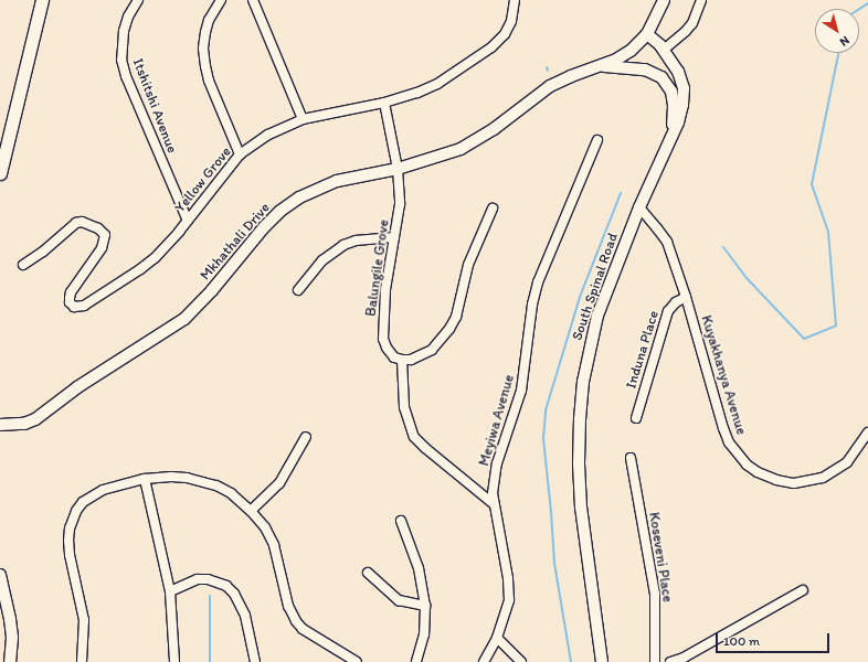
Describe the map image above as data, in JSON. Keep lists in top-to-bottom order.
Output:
{
  "streets": {
    "street": [
      "Itshitshi Avenue",
      "Yellow Grove",
      "Mkhathali Drive",
      "Balungile Grove",
      "South Spinal Road",
      "Induna Place",
      "Kuyakhanya Avenue",
      "Meyiwa Avenue",
      "Koseveni Place"
    ]
  },
  "crossings": [
    ["Itshitshi Avenue", "Yellow Grove"],
    ["Mkhathali Drive", "Balungile Grove"],
    ["Mkhathali Drive", "South Spinal Road"],
    ["South Spinal Road", "Kuyakhanya Avenue"],
    ["Induna Place", "Kuyakhanya Avenue"]
  ],
  "scale_bar": "100 m",
  "north": "bottom right"
}
